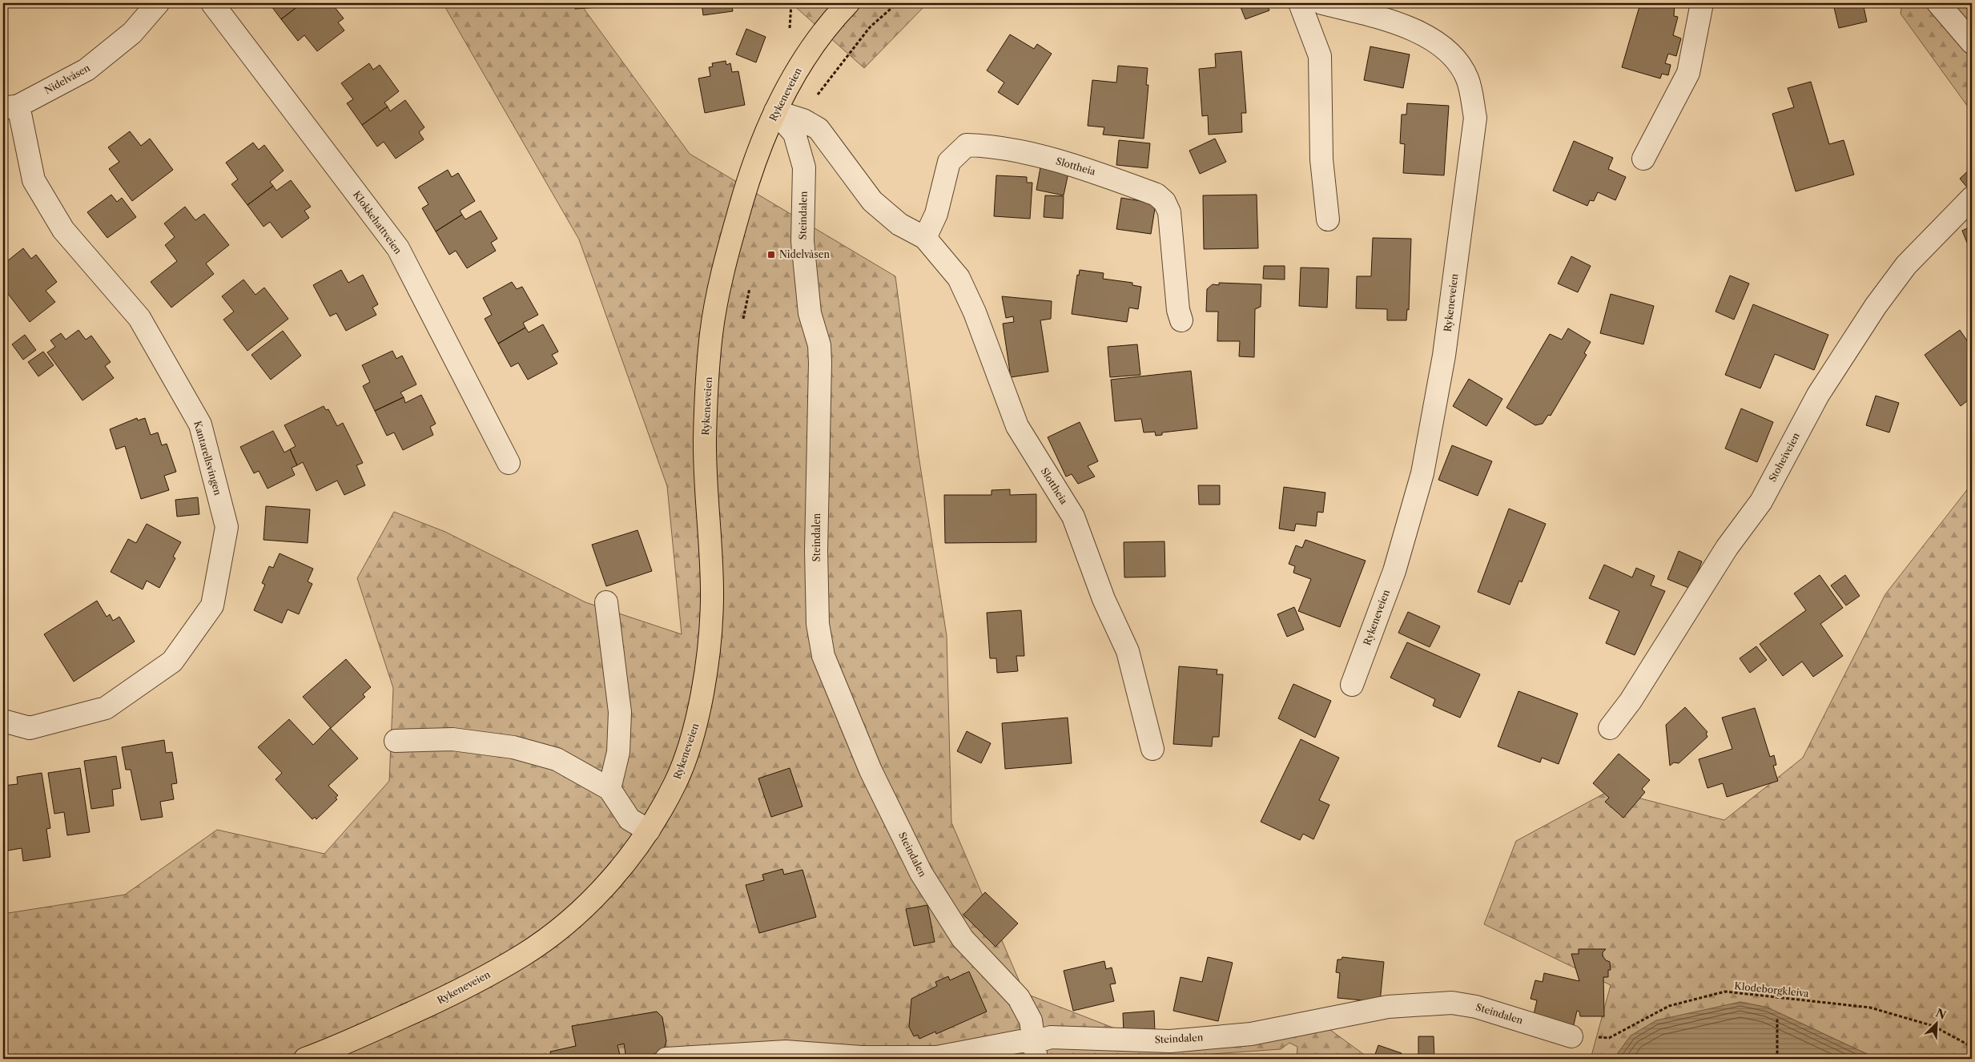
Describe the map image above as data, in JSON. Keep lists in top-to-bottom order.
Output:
{
  "streets": {
    "main road": ["Rykeneveien"],
    "street": [
      "Nidelvåsen",
      "Slottheia",
      "Steindalen",
      "Klokkehattveien",
      "Stoheiveien",
      "Kantarellsvingen"
    ],
    "path": ["Klodeborgkleiva"]
  },
  "crossings": [
    ["Nidelvåsen", "Kantarellsvingen"],
    ["Rykeneveien", "Slottheia"],
    ["Rykeneveien", "Steindalen"],
    ["Slottheia", "Steindalen"],
    ["Steindalen", "Klodeborgkleiva"]
  ],
  "places": {
    "transit": ["Nidelvåsen"]
  },
  "north": "top right"
}
